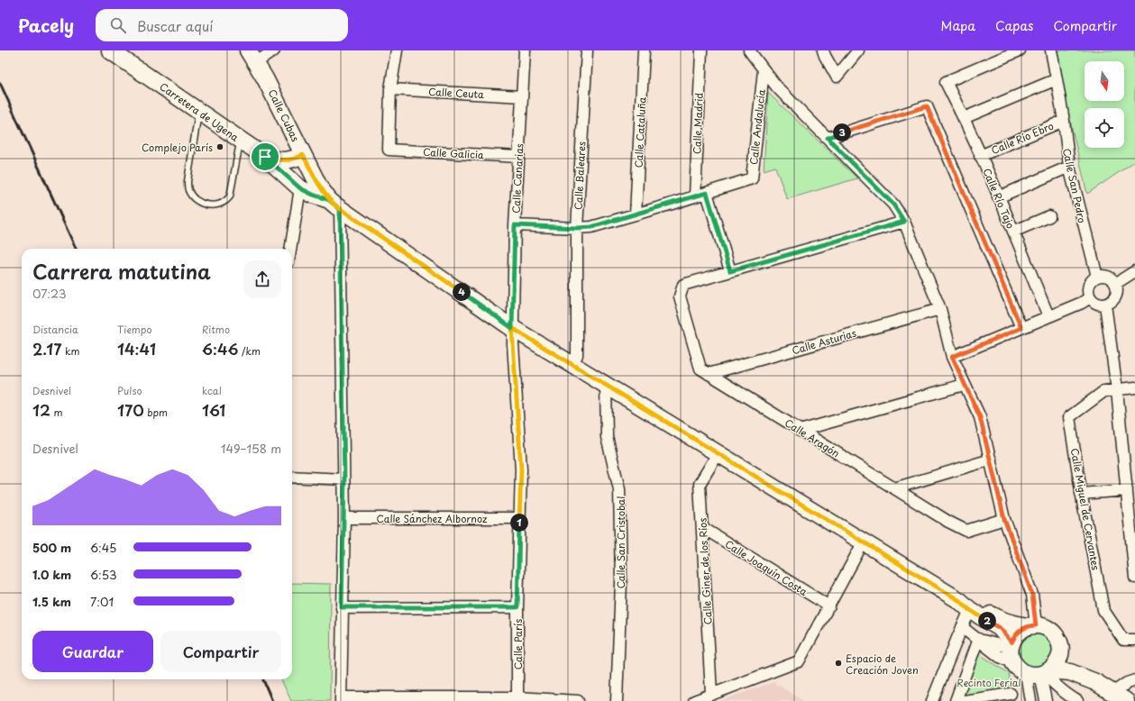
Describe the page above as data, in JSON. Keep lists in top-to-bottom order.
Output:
{
  "streets": {
    "main road": ["Carretera de Ugena", "Calle Cubas"],
    "street": [
      "Calle Ceuta",
      "Calle Madrid",
      "Calle Andalucía",
      "Calle Cataluña",
      "Calle Río Ebro",
      "Calle Galicia",
      "Calle Baleares",
      "Calle Canarias",
      "Calle San Pedro",
      "Calle Río Tajo",
      "Calle Asturias",
      "Calle Aragón",
      "Calle Miguel de Cervantes",
      "Calle Sánchez Albornoz",
      "Calle San Cristobal",
      "Calle Joaquín Costa",
      "Calle Giner de los Ríos",
      "Calle París"
    ]
  },
  "crossings": [
    ["Calle Ceuta", "Calle Galicia"],
    ["Calle Ceuta", "Calle Canarias"],
    ["Carretera de Ugena", "Calle Cubas"],
    ["Carretera de Ugena", "Calle Baleares"],
    ["Carretera de Ugena", "Calle Canarias"],
    ["Carretera de Ugena", "Calle San Cristobal"],
    ["Carretera de Ugena", "Calle Giner de los Ríos"],
    ["Carretera de Ugena", "Calle París"],
    ["Calle Madrid", "Calle Andalucía"],
    ["Calle Andalucía", "Calle Cataluña"],
    ["Calle Andalucía", "Calle Baleares"],
    ["Calle Andalucía", "Calle Canarias"],
    ["Calle Río Ebro", "Calle San Pedro"],
    ["Calle Río Ebro", "Calle Río Tajo"],
    ["Calle Galicia", "Calle Canarias"],
    ["Calle Canarias", "Calle París"],
    ["Calle Asturias", "Calle Aragón"],
    ["Calle Sánchez Albornoz", "Calle París"],
    ["Calle Joaquín Costa", "Calle Giner de los Ríos"]
  ],
  "parks": ["Recinto Ferial"],
  "places": ["Complejo París", "Espacio de Creación Joven"],
  "north": "bottom",
  "page": {
    "header": "Pacely",
    "search": "Buscar aquí",
    "nav": ["Mapa", "Capas", "Compartir"],
    "pins": [
      "3",
      "4",
      "1",
      "2"
    ],
    "heading": ["Carrera matutina", "07:23"],
    "stats": [
      ["Distancia", "2.17 km"],
      ["Tiempo", "14:41"],
      ["Ritmo", "6:46 /km"],
      ["Desnivel", "12 m"],
      ["Pulso", "170 bpm"],
      ["kcal", "161"]
    ],
    "chart": ["Desnivel", "149–158 m"],
    "list": [
      {
        "name": "500 m",
        "note": "6:45"
      },
      {
        "name": "1.0 km",
        "note": "6:53"
      },
      {
        "name": "1.5 km",
        "note": "7:01"
      }
    ],
    "buttons": ["Guardar", "Compartir"]
  }
}
